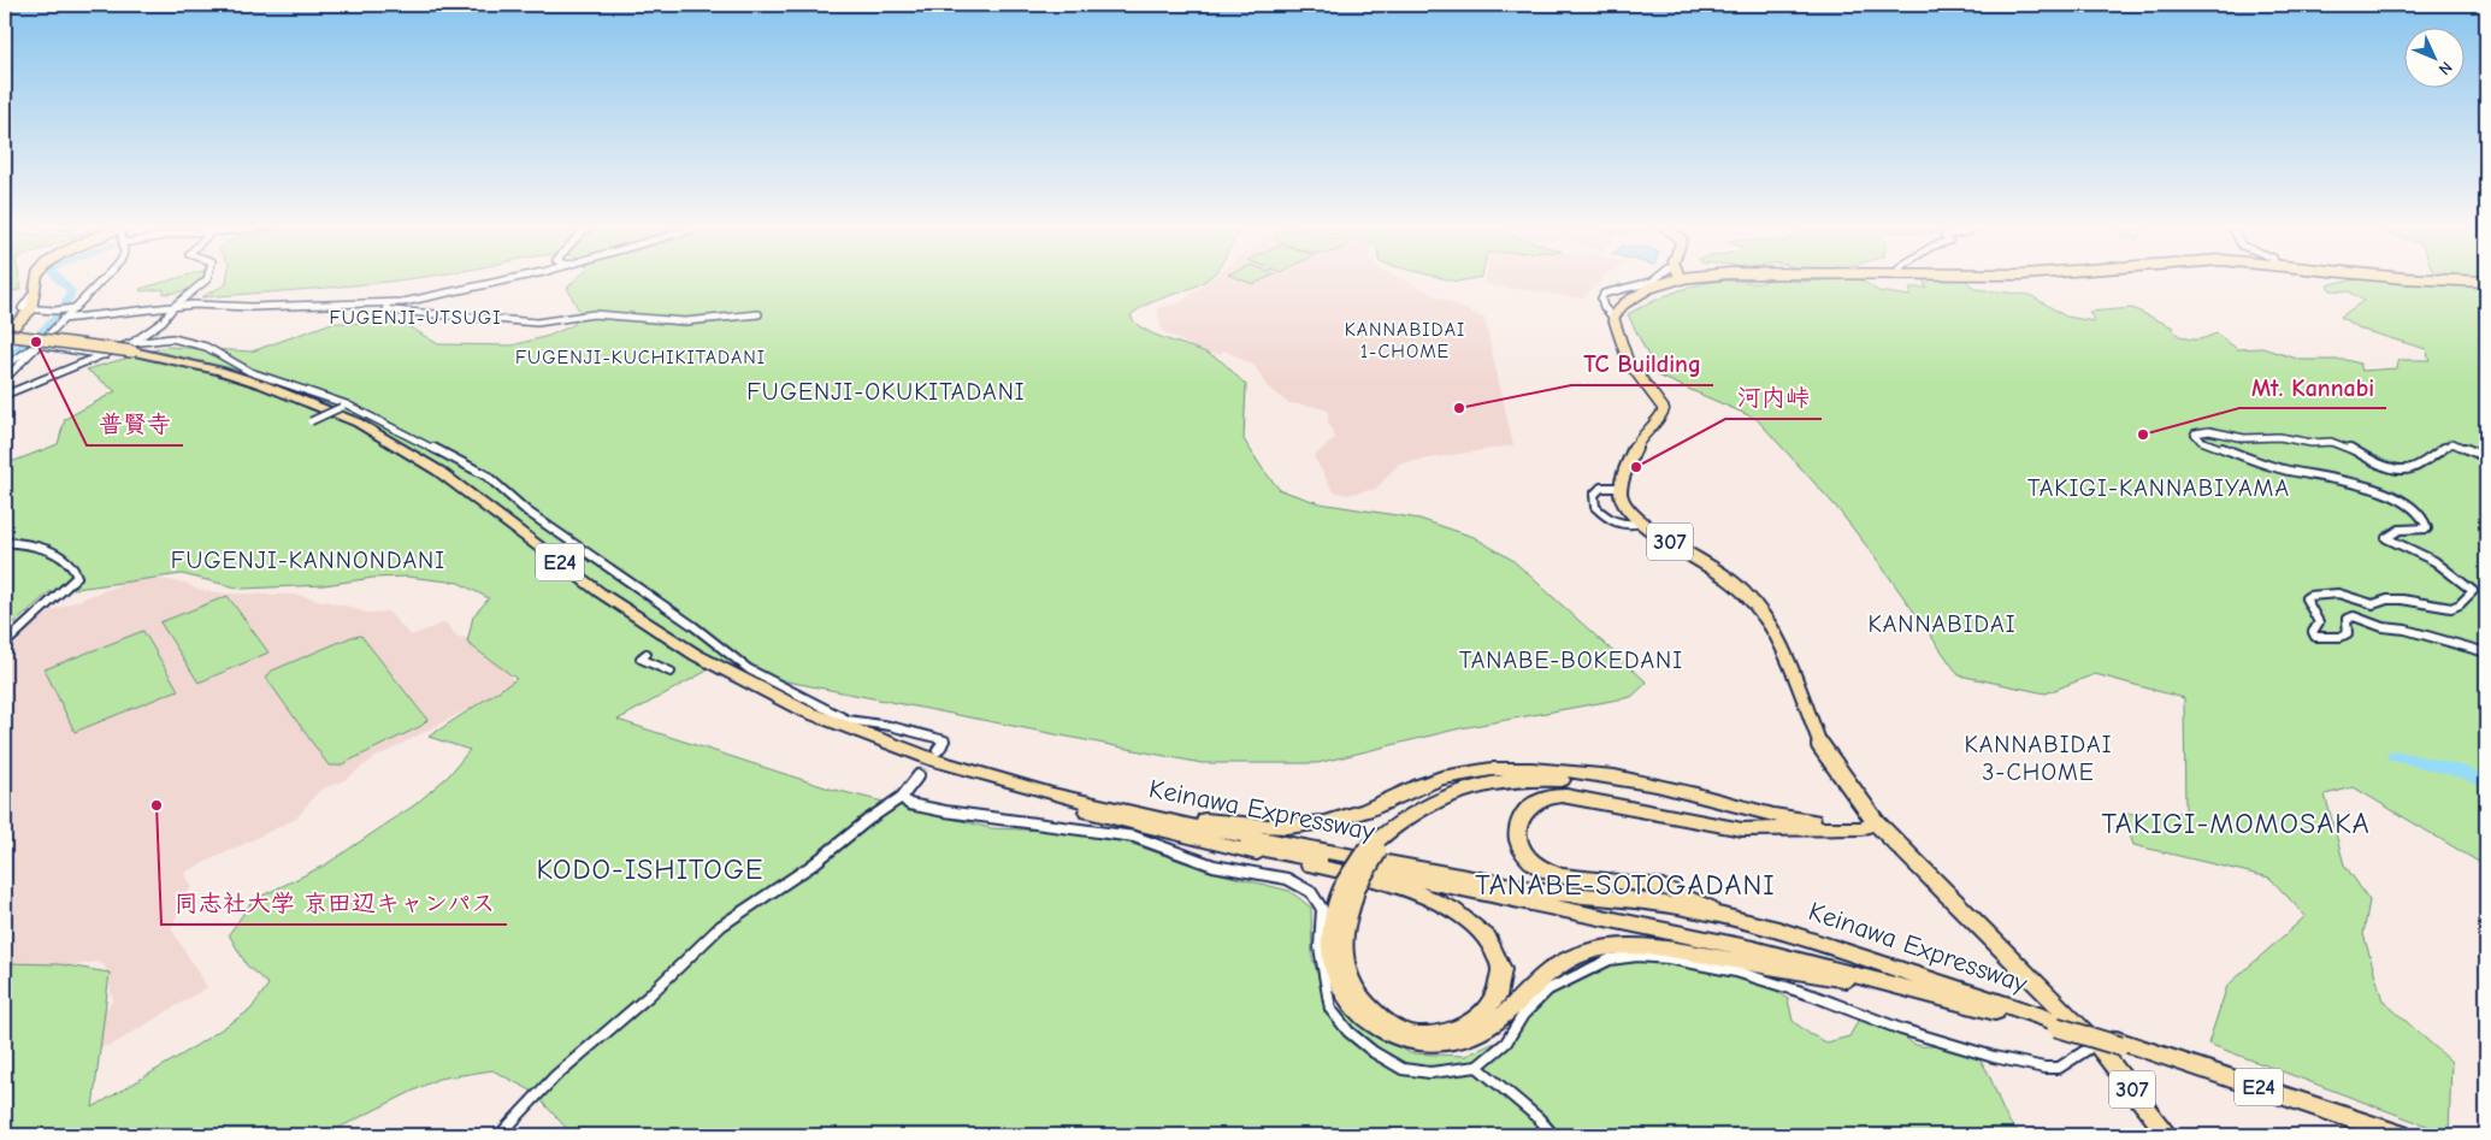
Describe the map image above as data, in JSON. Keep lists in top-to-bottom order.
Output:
{
  "streets": {
    "highway": ["E24", "Keinawa Expressway"],
    "main road": ["307"]
  },
  "districts": [
    "FUGENJI-UTSUGI",
    "KANNABIDAI 1-CHOME",
    "FUGENJI-KUCHIKITADANI",
    "FUGENJI-OKUKITADANI",
    "TAKIGI-KANNABIYAMA",
    "FUGENJI-KANNONDANI",
    "KANNABIDAI",
    "TANABE-BOKEDANI",
    "KANNABIDAI 3-CHOME",
    "TAKIGI-MOMOSAKA",
    "KODO-ISHITOGE",
    "TANABE-SOTOGADANI"
  ],
  "places": [
    "普賢寺",
    "TC Building",
    "Mt. Kannabi",
    "河内峠",
    "同志社大学 京田辺キャンパス"
  ],
  "north": "bottom right"
}
